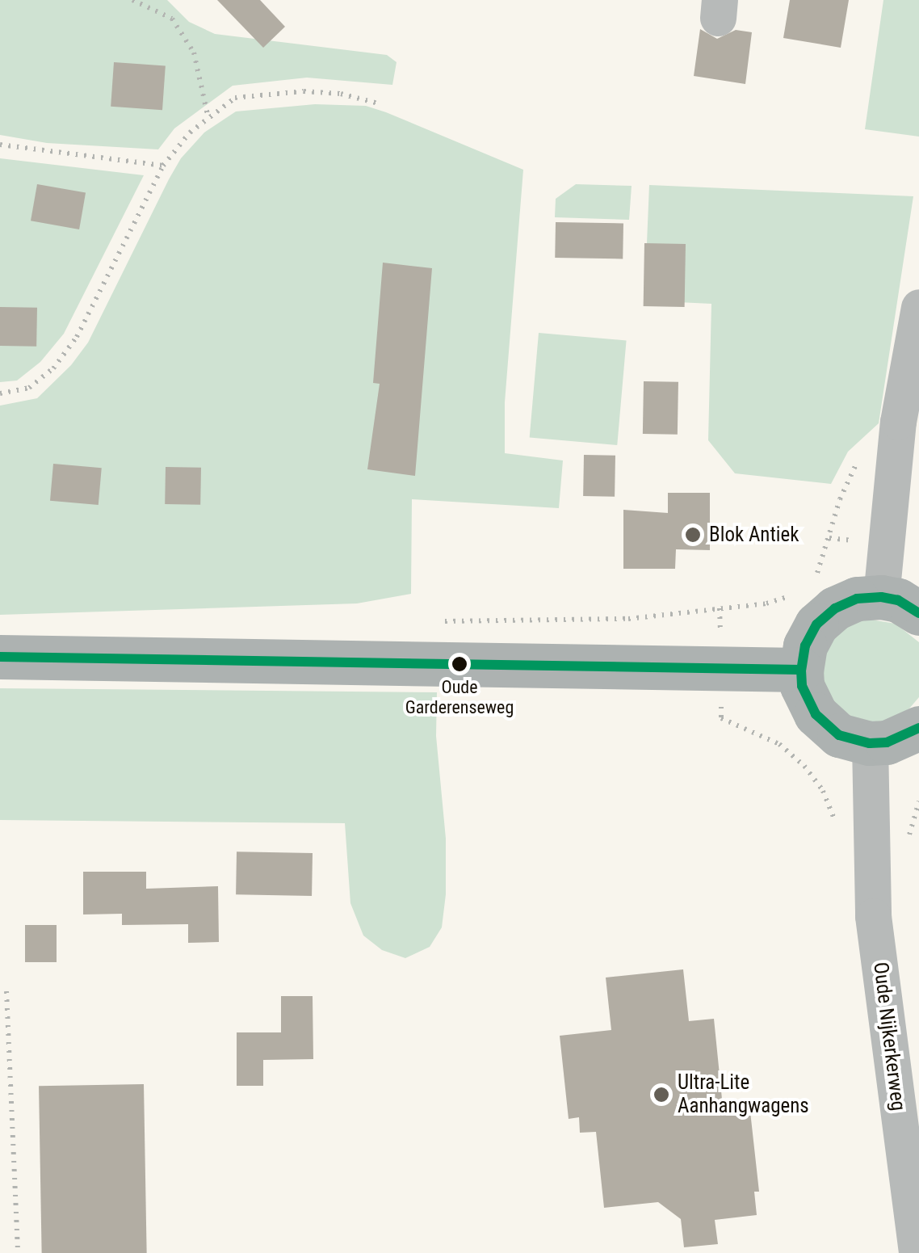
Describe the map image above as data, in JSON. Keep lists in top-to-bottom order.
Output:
{
  "streets": {
    "street": ["Oude Nijkerkerweg"]
  },
  "places": ["Blok Antiek", "Oude Garderenseweg", "Ultra-Lite Aanhangwagens"]
}
